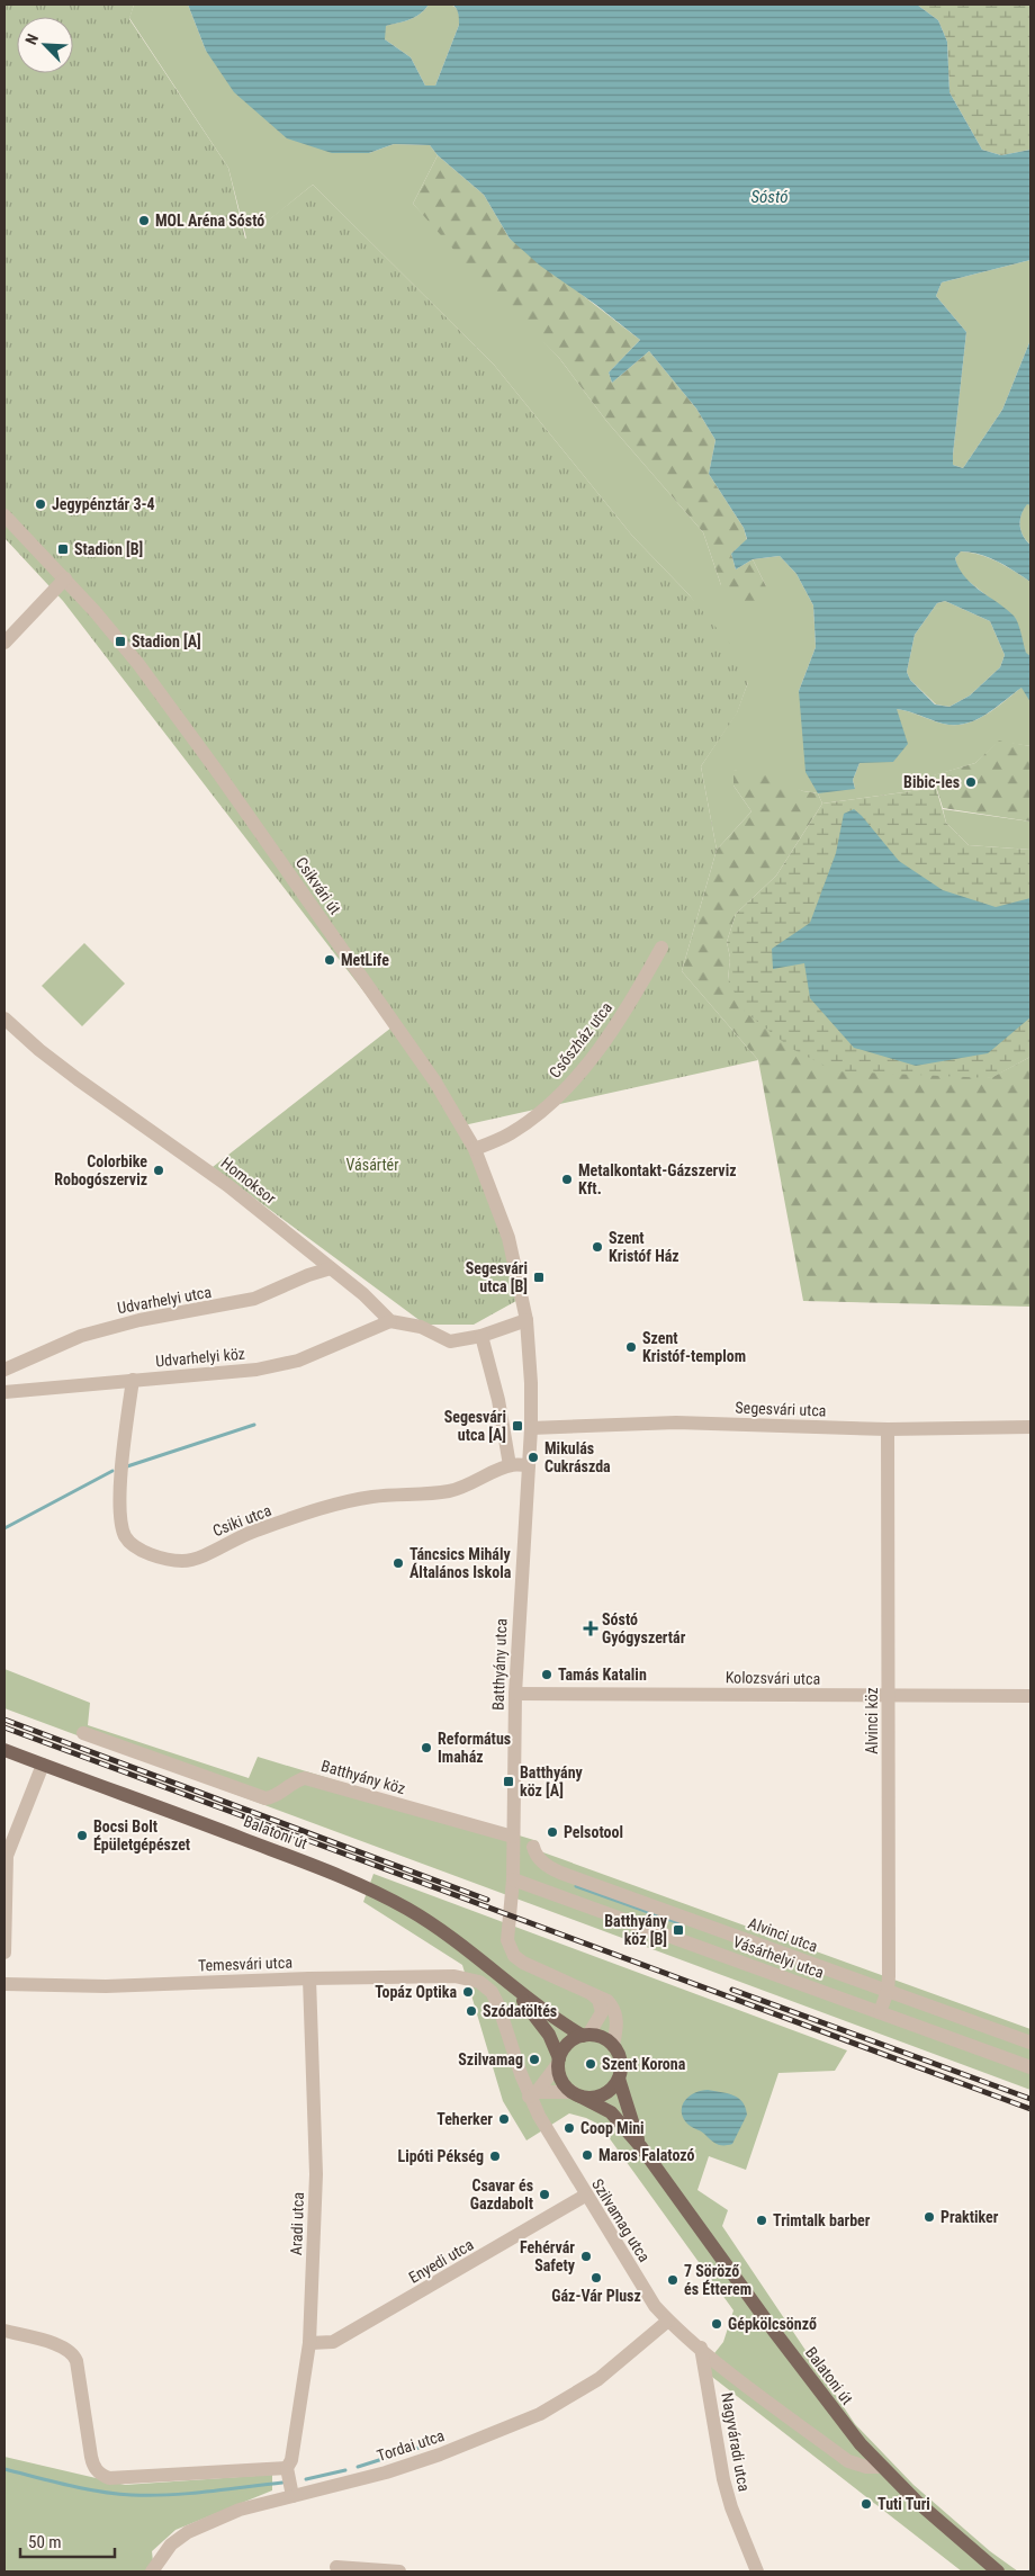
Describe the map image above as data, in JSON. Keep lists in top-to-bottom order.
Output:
{
  "streets": {
    "main road": ["Balatoni út"],
    "street": [
      "Csikvári út",
      "Csőszház utca",
      "Homoksor",
      "Udvarhelyi utca",
      "Udvarhelyi köz",
      "Segesvári utca",
      "Csiki utca",
      "Batthyány utca",
      "Kolozsvári utca",
      "Alvinci köz",
      "Batthyány köz",
      "Alvinci utca",
      "Vásárhelyi utca",
      "Temesvári utca",
      "Szilvamag utca",
      "Aradi utca",
      "Enyedi utca",
      "Nagyváradi utca",
      "Tordai utca"
    ]
  },
  "crossings": [
    ["Csikvári út", "Csőszház utca"],
    ["Csikvári út", "Batthyány utca"],
    ["Homoksor", "Udvarhelyi utca"],
    ["Homoksor", "Udvarhelyi köz"],
    ["Udvarhelyi köz", "Csiki utca"],
    ["Segesvári utca", "Batthyány utca"],
    ["Segesvári utca", "Alvinci köz"],
    ["Csiki utca", "Batthyány utca"],
    ["Batthyány utca", "Kolozsvári utca"],
    ["Batthyány utca", "Batthyány köz"],
    ["Batthyány utca", "Balatoni út"],
    ["Batthyány utca", "Vásárhelyi utca"],
    ["Kolozsvári utca", "Alvinci köz"],
    ["Alvinci köz", "Alvinci utca"],
    ["Alvinci köz", "Vásárhelyi utca"],
    ["Balatoni út", "Szilvamag utca"],
    ["Temesvári utca", "Szilvamag utca"],
    ["Temesvári utca", "Aradi utca"],
    ["Szilvamag utca", "Enyedi utca"],
    ["Szilvamag utca", "Nagyváradi utca"],
    ["Szilvamag utca", "Tordai utca"],
    ["Aradi utca", "Enyedi utca"],
    ["Aradi utca", "Tordai utca"]
  ],
  "water": ["Sóstó"],
  "parks": ["Vásártér"],
  "places": {
    "other": [
      "MOL Aréna Sóstó",
      "Jegypénztár 3-4",
      "Bibic-les",
      "MetLife",
      "Colorbike Robogószerviz",
      "Metalkontakt-Gázszerviz Kft.",
      "Szent Kristóf Ház",
      "Szent Kristóf-templom",
      "Mikulás Cukrászda",
      "Táncsics Mihály Általános Iskola",
      "Tamás Katalin",
      "Református Imaház",
      "Pelsotool",
      "Bocsi Bolt Épületgépészet",
      "Topáz Optika",
      "Szódatöltés",
      "Szilvamag",
      "Szent Korona",
      "Teherker",
      "Coop Mini",
      "Maros Falatozó",
      "Lipóti Pékség",
      "Csavar és Gazdabolt",
      "Praktiker",
      "Trimtalk barber",
      "Fehérvár Safety",
      "Gáz-Vár Plusz",
      "7 Söröző és Étterem",
      "Gépkölcsönző",
      "Tuti Turi"
    ],
    "transit": [
      "Stadion [B]",
      "Stadion [A]",
      "Segesvári utca [B]",
      "Segesvári utca [A]",
      "Batthyány köz [A]",
      "Batthyány köz [B]"
    ],
    "health": ["Sóstó Gyógyszertár"]
  },
  "scale_bar": "50 m",
  "north": "top left"
}
